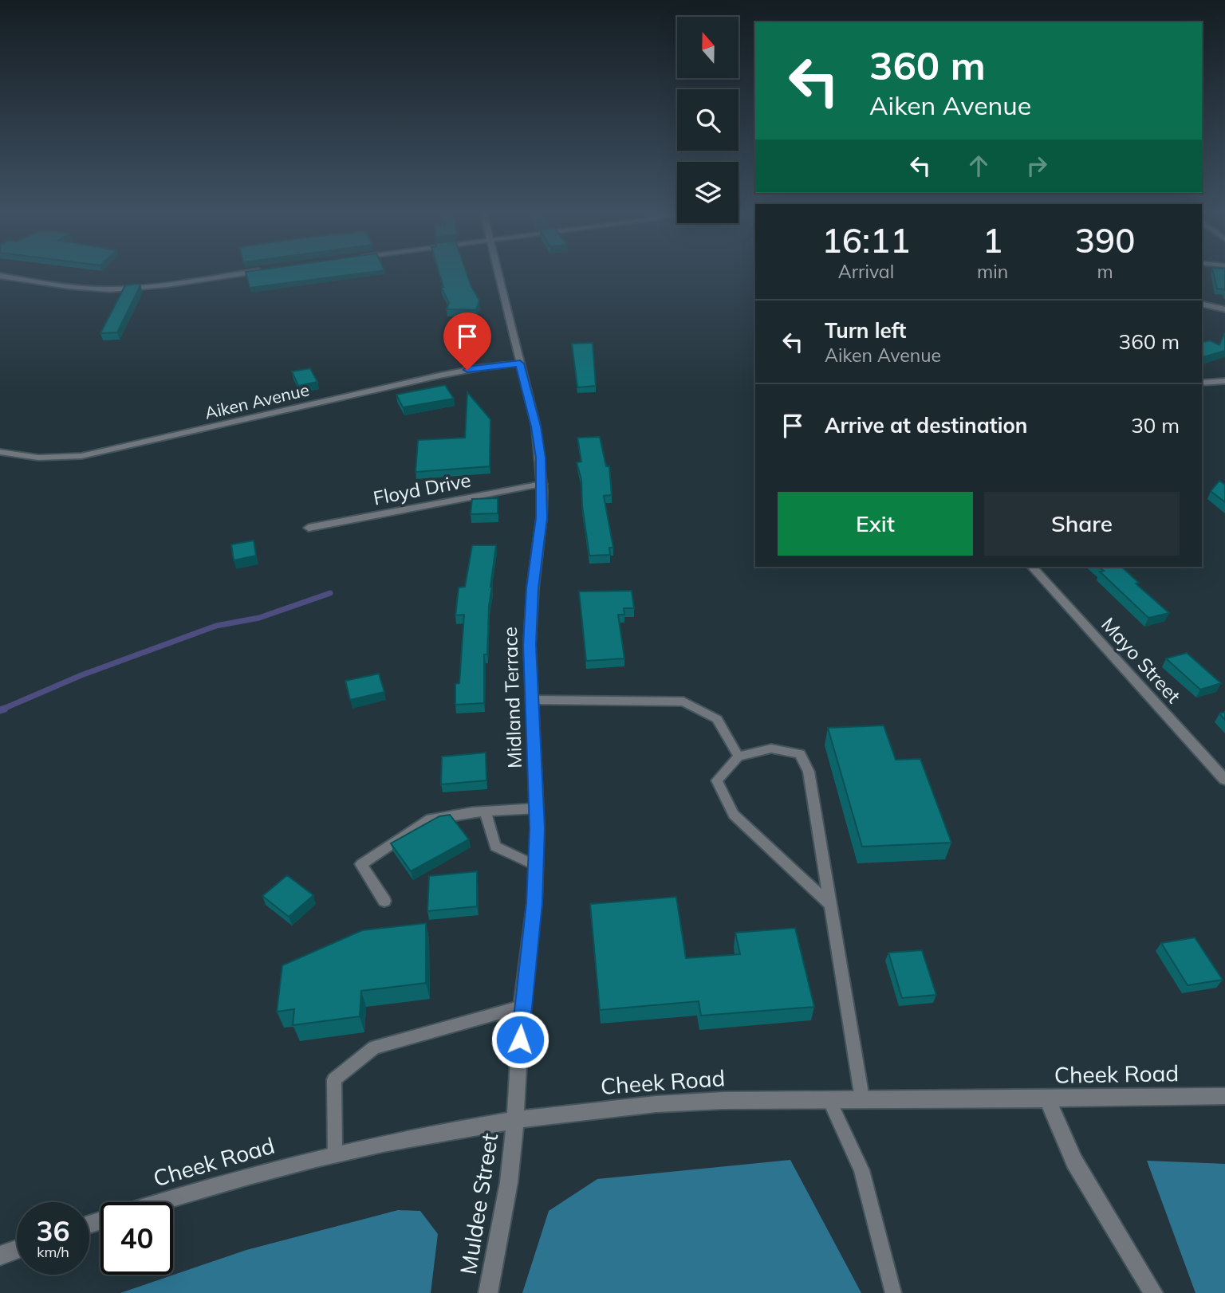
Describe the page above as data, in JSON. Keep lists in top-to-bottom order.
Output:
{
  "streets": {
    "street": [
      "Aiken Avenue",
      "Floyd Drive",
      "Mayo Street",
      "Midland Terrace",
      "Cheek Road",
      "Muldee Street"
    ]
  },
  "crossings": [
    ["Aiken Avenue", "Midland Terrace"],
    ["Floyd Drive", "Midland Terrace"],
    ["Midland Terrace", "Cheek Road"],
    ["Midland Terrace", "Muldee Street"],
    ["Cheek Road", "Muldee Street"]
  ],
  "north": "top",
  "page": {
    "turn": ["360 m", "Aiken Avenue"],
    "eta": [
      "16:11",
      "Arrival",
      "1",
      "min",
      "390",
      "m"
    ],
    "list": [
      {
        "name": "Turn left",
        "note": "Aiken Avenue",
        "value": "360 m"
      },
      {
        "name": "Arrive at destination",
        "value": "30 m"
      }
    ],
    "buttons": ["Exit", "Share"],
    "speed": "36 km/h",
    "limit": "40"
  }
}
